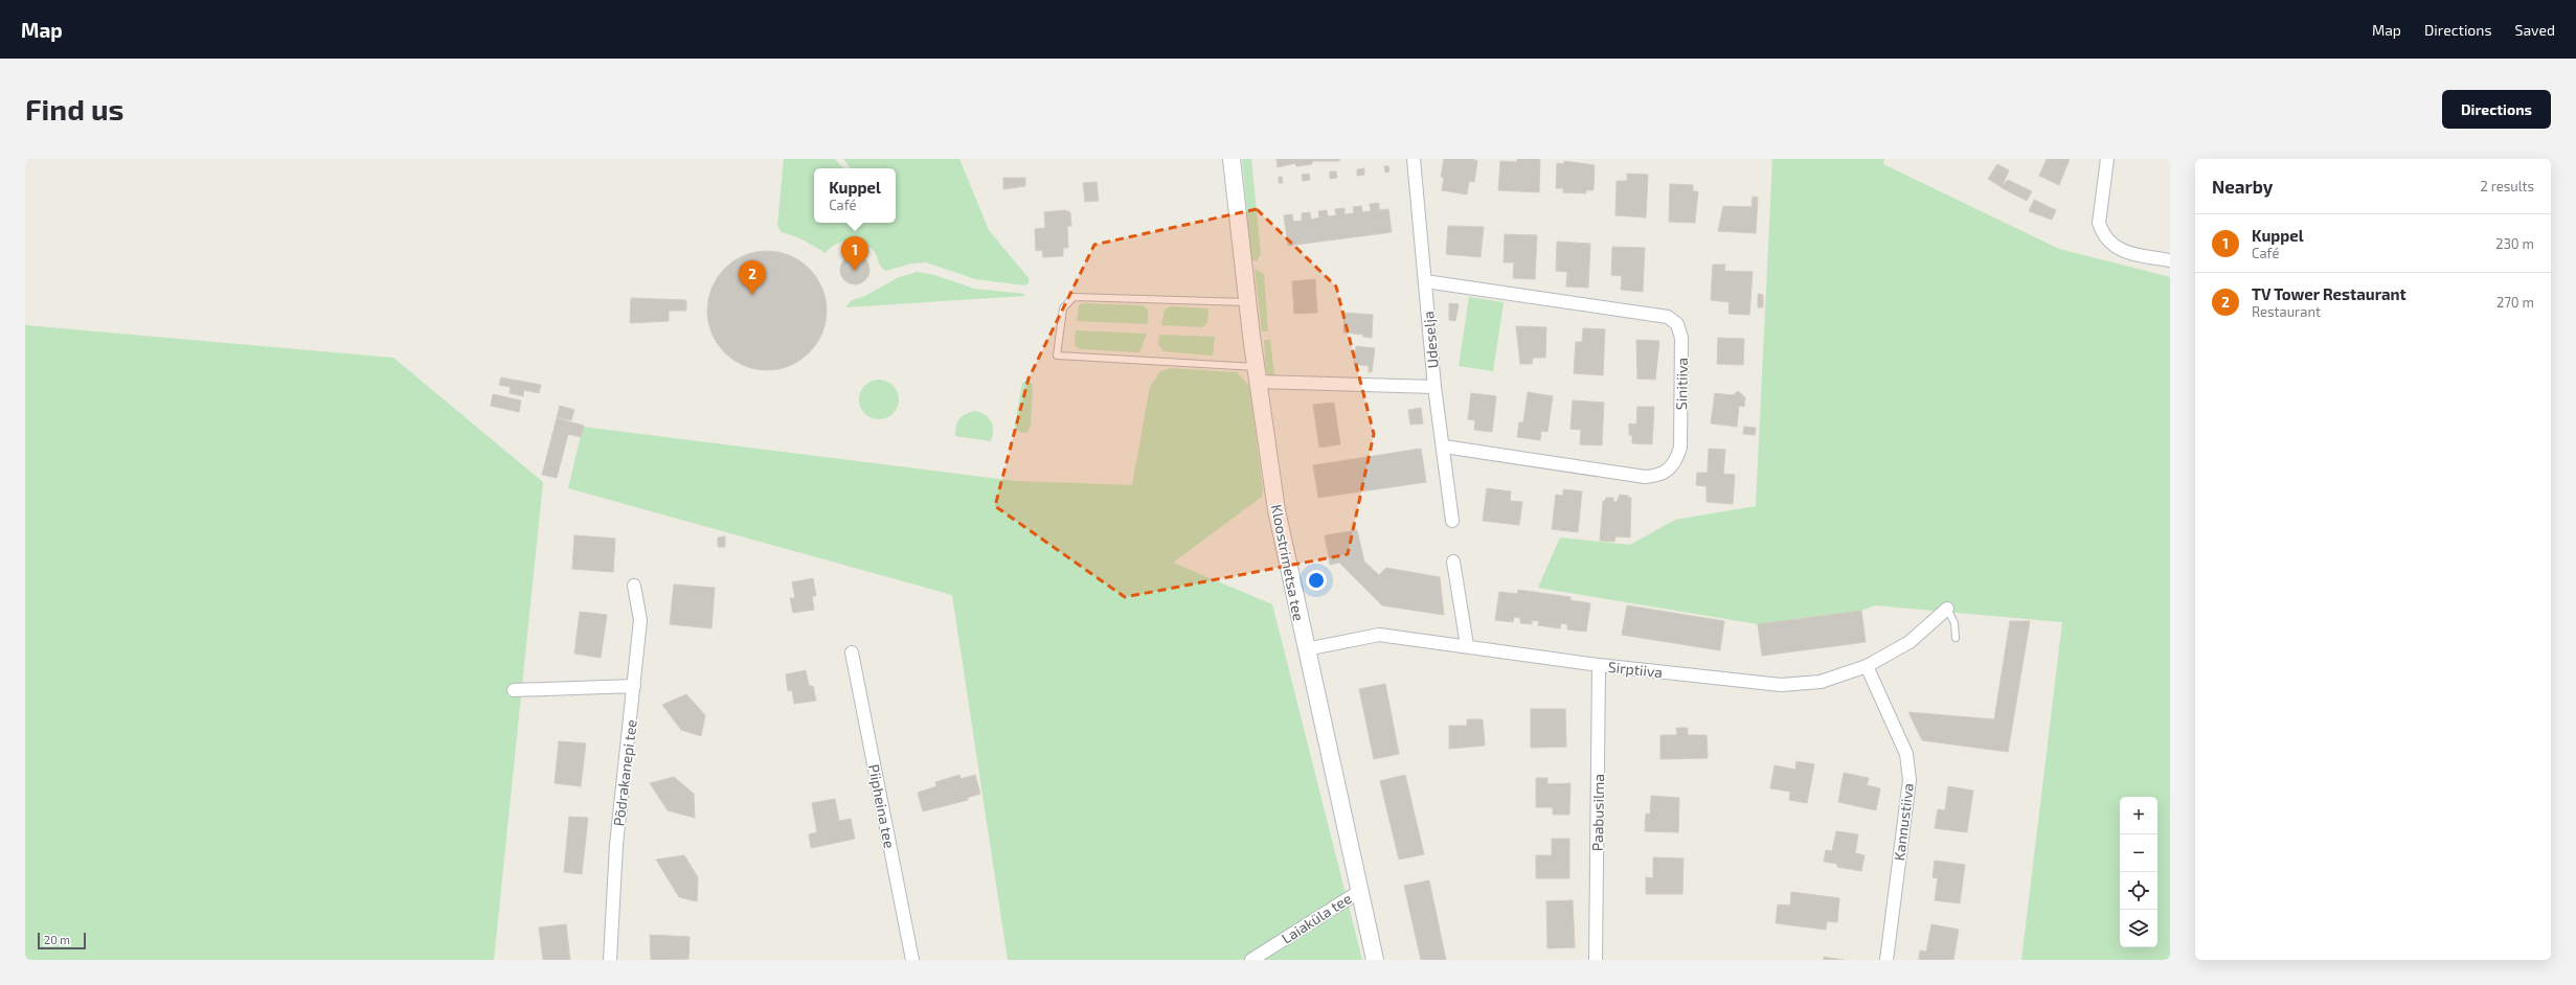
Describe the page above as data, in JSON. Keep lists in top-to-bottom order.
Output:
{
  "streets": {
    "main road": ["Kloostrimetsa tee"],
    "street": [
      "Udeselja",
      "Sinitiiva",
      "Sirptiiva",
      "Põdrakanepi tee",
      "Piipheina tee",
      "Paabusilma",
      "Kannustiiva",
      "Laiaküla tee"
    ]
  },
  "crossings": [
    ["Udeselja", "Sinitiiva"],
    ["Kloostrimetsa tee", "Sirptiiva"],
    ["Kloostrimetsa tee", "Laiaküla tee"],
    ["Sirptiiva", "Paabusilma"],
    ["Sirptiiva", "Kannustiiva"]
  ],
  "scale_bar": "20 m",
  "page": {
    "header": "Map",
    "nav": ["Map", "Directions", "Saved"],
    "buttons": "Directions",
    "title": "Find us",
    "heading": ["Nearby", "2 results"],
    "popup": ["Kuppel", "Café"],
    "list": [
      {
        "mark": "1",
        "name": "Kuppel",
        "note": "Café",
        "value": "230 m"
      },
      {
        "mark": "2",
        "name": "TV Tower Restaurant",
        "note": "Restaurant",
        "value": "270 m"
      }
    ],
    "pins": ["1", "2"],
    "map_buttons": ["+", "−"],
    "scale": "20 m"
  }
}
